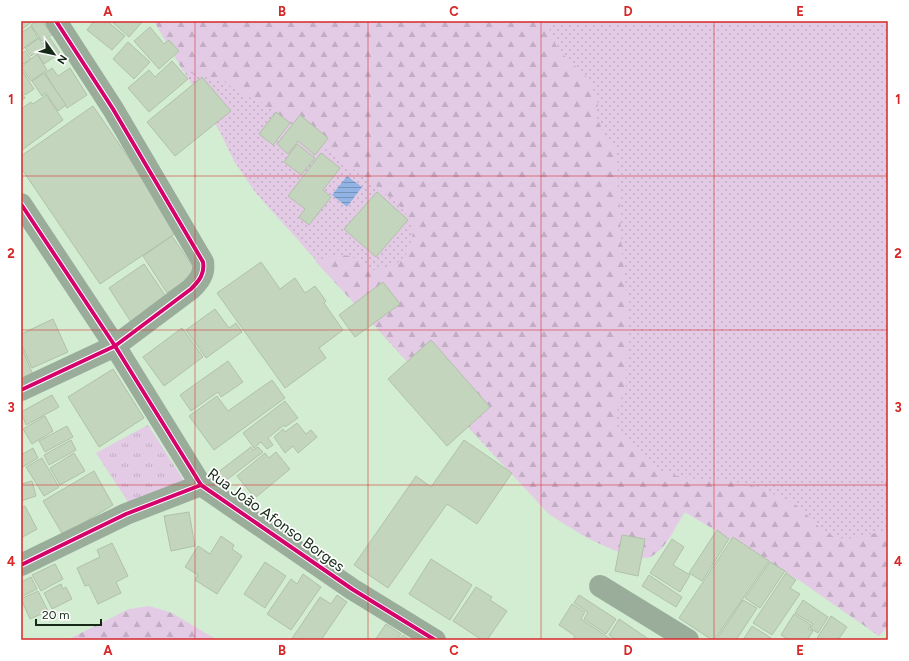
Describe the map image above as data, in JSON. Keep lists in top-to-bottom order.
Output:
{
  "streets": {
    "street": ["Rua João Afonso Borges"]
  },
  "scale_bar": "20 m",
  "north": "bottom right",
  "grid": {
    "columns": [
      "A",
      "B",
      "C",
      "D",
      "E"
    ],
    "rows": [
      "1",
      "2",
      "3",
      "4"
    ]
  }
}
